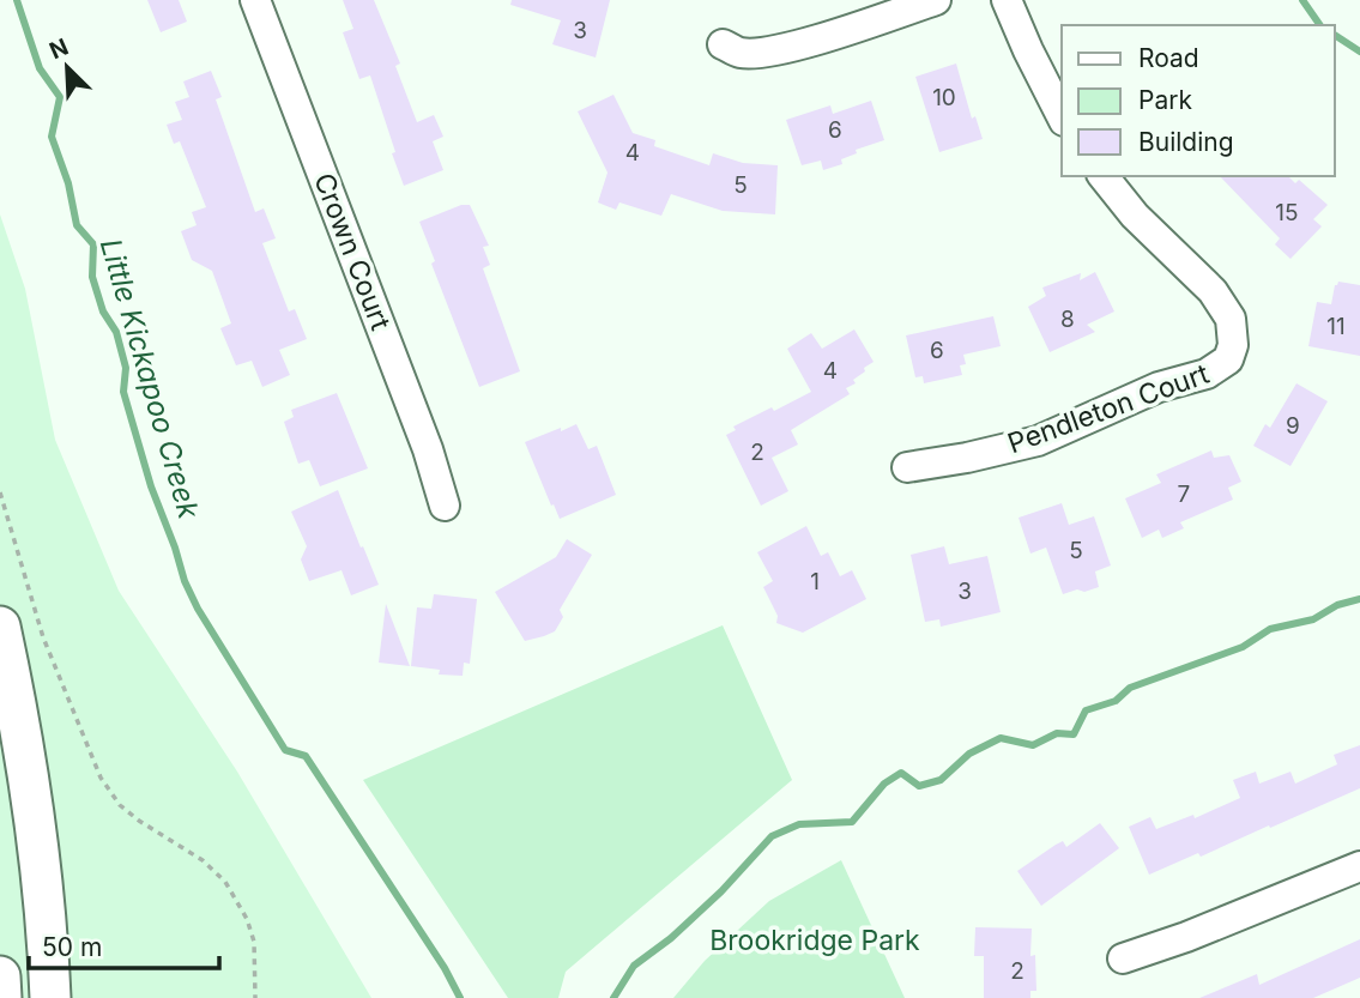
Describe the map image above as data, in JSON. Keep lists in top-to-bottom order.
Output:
{
  "streets": {
    "street": ["Crown Court", "Pendleton Court"]
  },
  "water": ["Little Kickapoo Creek"],
  "parks": ["Brookridge Park"],
  "house_numbers": [
    "3",
    "10",
    "6",
    "4",
    "5",
    "15",
    "8",
    "11",
    "6",
    "4",
    "9",
    "2",
    "7",
    "5",
    "1",
    "3",
    "2"
  ],
  "legend": ["Road", "Park", "Building"],
  "scale_bar": "50 m",
  "north": "top left"
}
